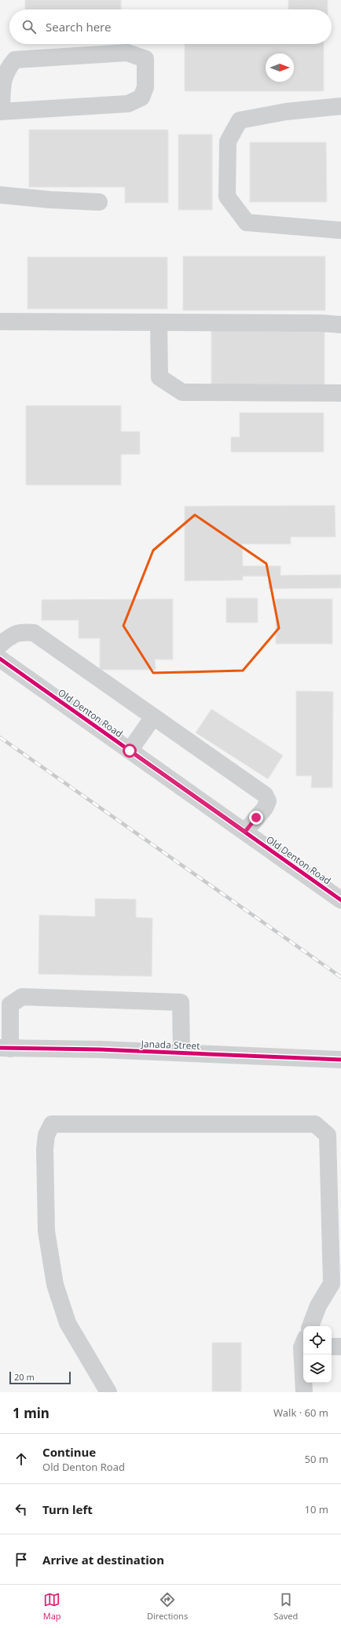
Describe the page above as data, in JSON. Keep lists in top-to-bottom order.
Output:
{
  "streets": {
    "street": ["Old Denton Road", "Janada Street"]
  },
  "scale_bar": "20 m",
  "north": "right",
  "page": {
    "search": "Search here",
    "scale": "20 m",
    "heading": ["1 min", "Walk · 60 m"],
    "list": [
      ["Continue", "Old Denton Road", "50 m"],
      ["Turn left", "10 m"],
      "Arrive at destination"
    ],
    "nav": ["Map", "Directions", "Saved"]
  }
}
